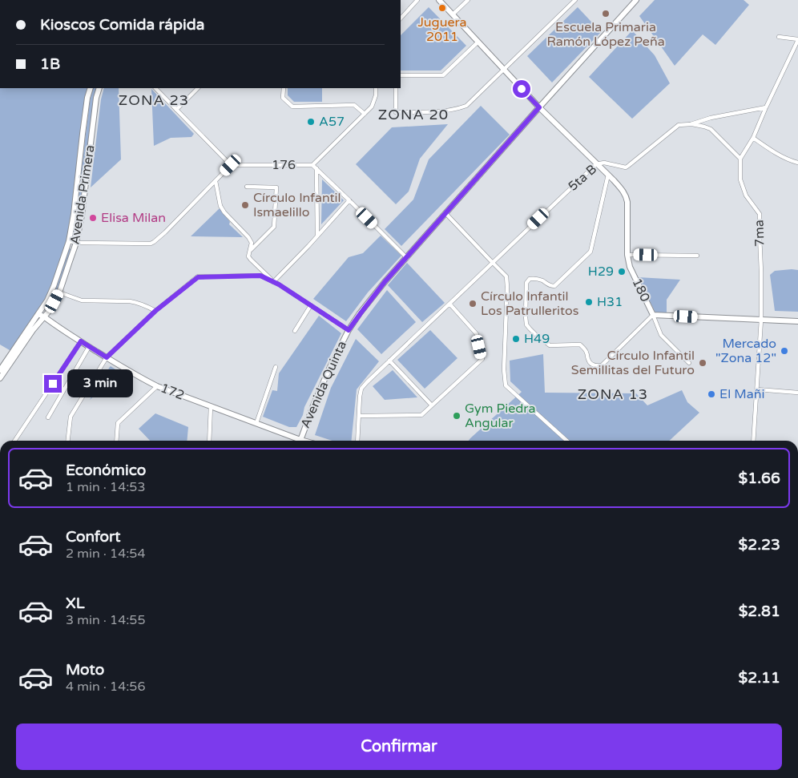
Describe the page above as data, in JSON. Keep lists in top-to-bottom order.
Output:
{
  "streets": {
    "street": [
      "176",
      "5ta B",
      "Avenida Primera",
      "7ma",
      "180",
      "Avenida Quinta",
      "172"
    ]
  },
  "crossings": [
    ["176", "Avenida Quinta"],
    ["5ta B", "180"],
    ["Avenida Primera", "172"],
    ["7ma", "180"],
    ["180", "Avenida Quinta"]
  ],
  "districts": ["ZONA 23", "ZONA 20", "ZONA 13"],
  "places": [
    "Juguera 2011",
    "Escuela Primaria Ramón López Peña",
    "A57",
    "Círculo Infantil Ismaelillo",
    "Elisa Milan",
    "H29",
    "H31",
    "Círculo Infantil Los Patrulleritos",
    "H49",
    "Mercado \"Zona 12\"",
    "Círculo Infantil Semillitas del Futuro",
    "El Mañi",
    "Gym Piedra Angular"
  ],
  "page": {
    "banner": ["Kioscos Comida rápida", "1B"],
    "bubble": "3 min",
    "list": [
      {
        "name": "Económico",
        "note": "1 min · 14:53",
        "value": "$1.66"
      },
      {
        "name": "Confort",
        "note": "2 min · 14:54",
        "value": "$2.23"
      },
      {
        "name": "XL",
        "note": "3 min · 14:55",
        "value": "$2.81"
      },
      {
        "name": "Moto",
        "note": "4 min · 14:56",
        "value": "$2.11"
      }
    ],
    "buttons": "Confirmar"
  }
}
